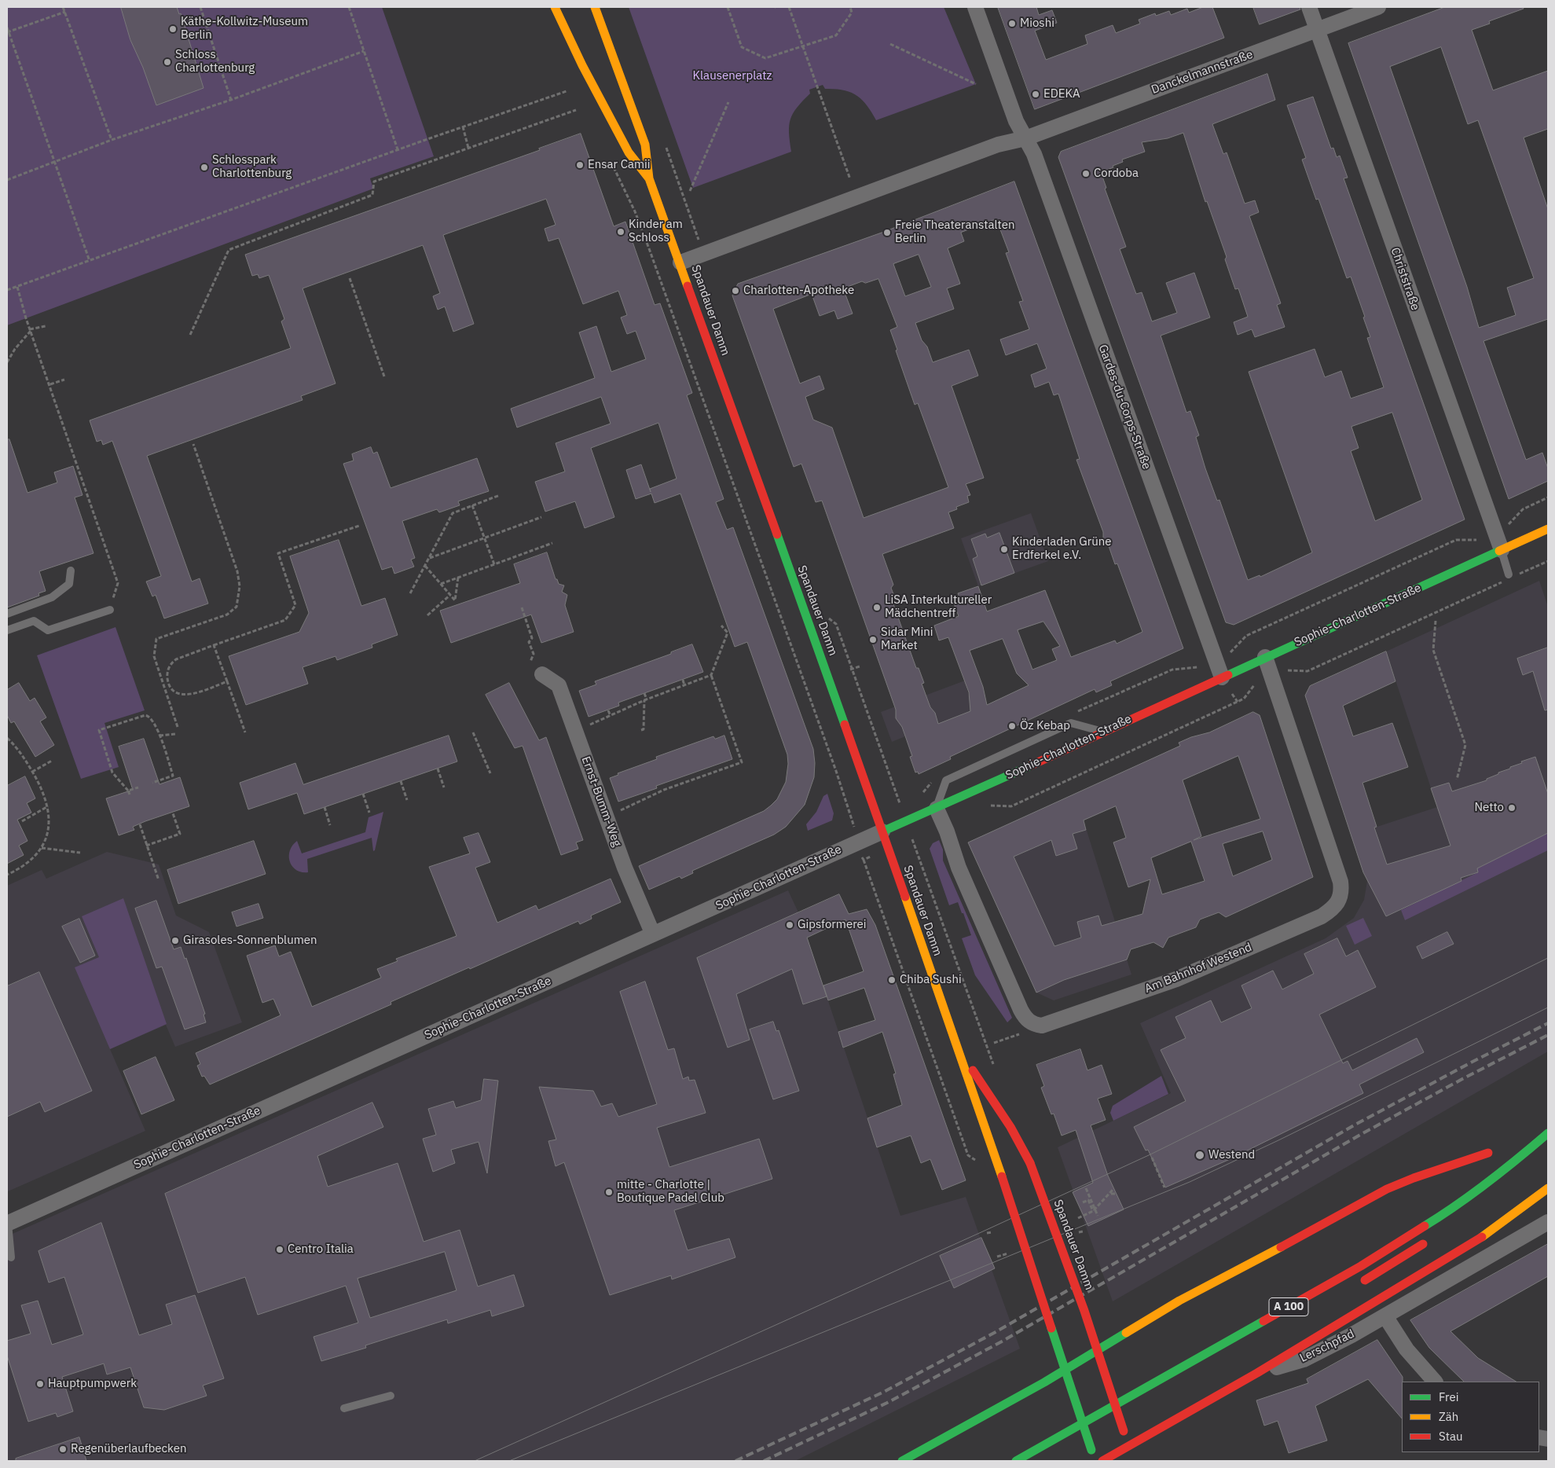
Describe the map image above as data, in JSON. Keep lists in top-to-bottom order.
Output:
{
  "streets": {
    "main road": [
      "Spandauer Damm",
      "Sophie-Charlotten-Straße",
      "A 100",
      "Lerschpfad"
    ],
    "street": [
      "Danckelmannstraße",
      "Christstraße",
      "Gardes-du-Corps-Straße",
      "Ernst-Bumm-Weg",
      "Am Bahnhof Westend"
    ]
  },
  "crossings": [
    ["Danckelmannstraße", "Christstraße"],
    ["Danckelmannstraße", "Gardes-du-Corps-Straße"],
    ["Christstraße", "Sophie-Charlotten-Straße"],
    ["Spandauer Damm", "Sophie-Charlotten-Straße"],
    ["Spandauer Damm", "Lerschpfad"],
    ["Gardes-du-Corps-Straße", "Sophie-Charlotten-Straße"],
    ["Sophie-Charlotten-Straße", "Ernst-Bumm-Weg"],
    ["Sophie-Charlotten-Straße", "Am Bahnhof Westend"]
  ],
  "parks": ["Klausenerplatz"],
  "places": [
    "Mioshi",
    "Käthe-Kollwitz-Museum Berlin",
    "Schloss Charlottenburg",
    "EDEKA",
    "Ensar Camii",
    "Schlosspark Charlottenburg",
    "Cordoba",
    "Kinder am Schloss",
    "Freie Theateranstalten Berlin",
    "Charlotten-Apotheke",
    "Kinderladen Grüne Erdferkel e.V.",
    "LiSA Interkultureller Mädchentreff",
    "Sidar Mini Market",
    "Öz Kebap",
    "Netto",
    "Gipsformerei",
    "Girasoles-Sonnenblumen",
    "Chiba Sushi",
    "Westend",
    "mitte - Charlotte | Boutique Padel Club",
    "Centro Italia",
    "Hauptpumpwerk",
    "Regenüberlaufbecken"
  ],
  "legend": ["Frei", "Zäh", "Stau"]
}
